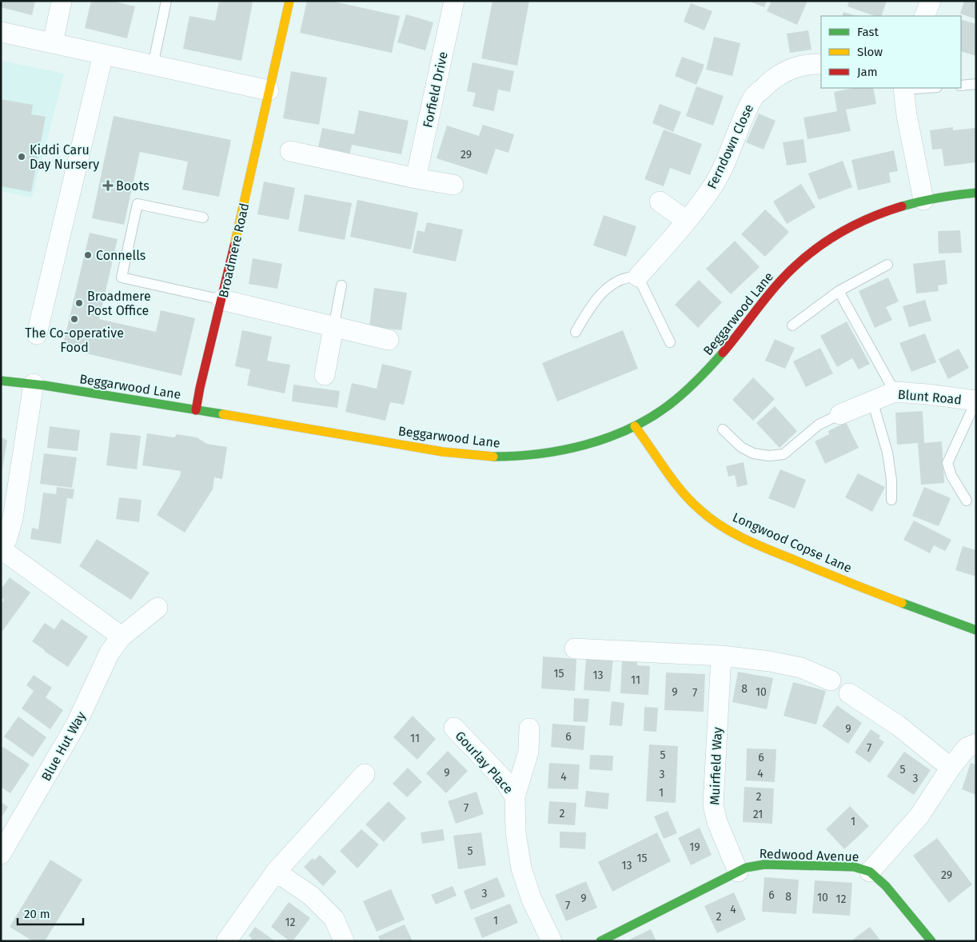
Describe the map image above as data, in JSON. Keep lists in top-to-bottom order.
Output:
{
  "streets": {
    "street": [
      "Forfield Drive",
      "Ferndown Close",
      "Broadmere Road",
      "Beggarwood Lane",
      "Blunt Road",
      "Longwood Copse Lane",
      "Blue Hut Way",
      "Gourlay Place",
      "Muirfield Way",
      "Redwood Avenue"
    ]
  },
  "crossings": [
    ["Broadmere Road", "Beggarwood Lane"],
    ["Beggarwood Lane", "Longwood Copse Lane"],
    ["Muirfield Way", "Redwood Avenue"]
  ],
  "places": {
    "other": [
      "Kiddi Caru Day Nursery",
      "Connells",
      "Broadmere Post Office",
      "The Co-operative Food"
    ],
    "health": ["Boots"]
  },
  "house_numbers": [
    "29",
    "15",
    "13",
    "11",
    "8",
    "9",
    "10",
    "7",
    "9",
    "6",
    "11",
    "7",
    "5",
    "6",
    "5",
    "9",
    "4",
    "3",
    "4",
    "3",
    "1",
    "2",
    "7",
    "2",
    "21",
    "1",
    "19",
    "5",
    "15",
    "13",
    "29",
    "3",
    "6",
    "8",
    "10",
    "9",
    "12",
    "7",
    "4",
    "2",
    "1",
    "12"
  ],
  "legend": ["Fast", "Slow", "Jam"],
  "scale_bar": "20 m"
}
